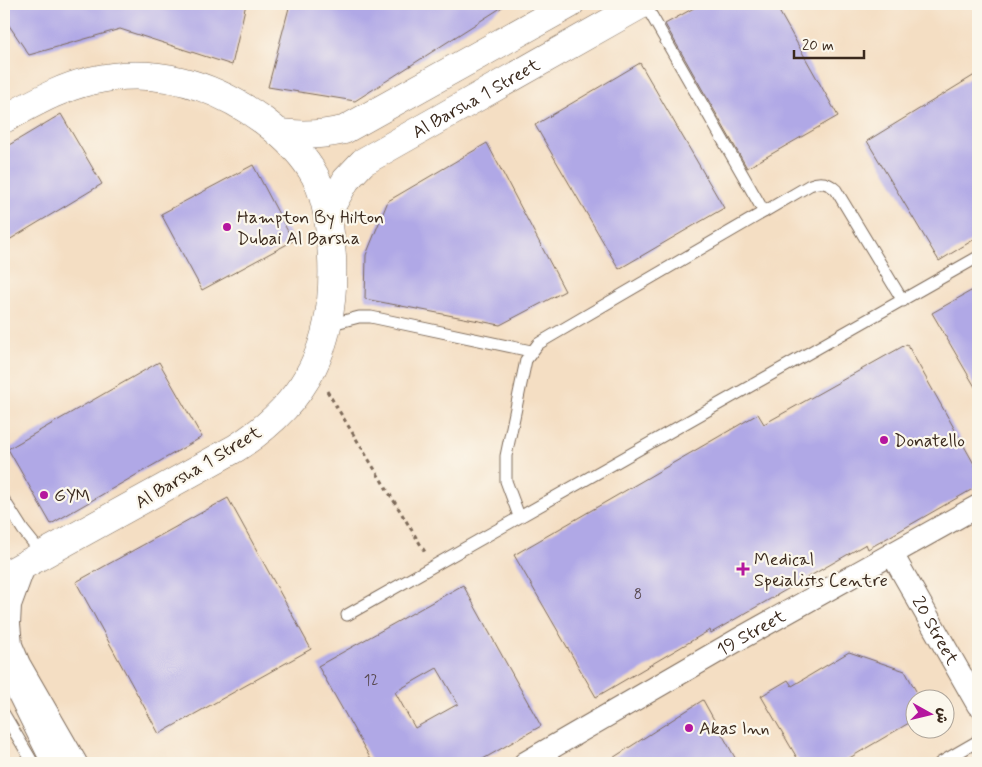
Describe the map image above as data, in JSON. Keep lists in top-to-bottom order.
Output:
{
  "streets": {
    "street": ["Al Barsha 1 Street", "20 Street", "19 Street"]
  },
  "crossings": [
    ["20 Street", "19 Street"]
  ],
  "places": {
    "other": [
      "Hampton By Hilton Dubai Al Barsha",
      "Donatello",
      "GYM",
      "Akas Inn"
    ],
    "health": ["Medical Speialists Centre"]
  },
  "house_numbers": ["8", "12"],
  "scale_bar": "20 m",
  "north": "right"
}
